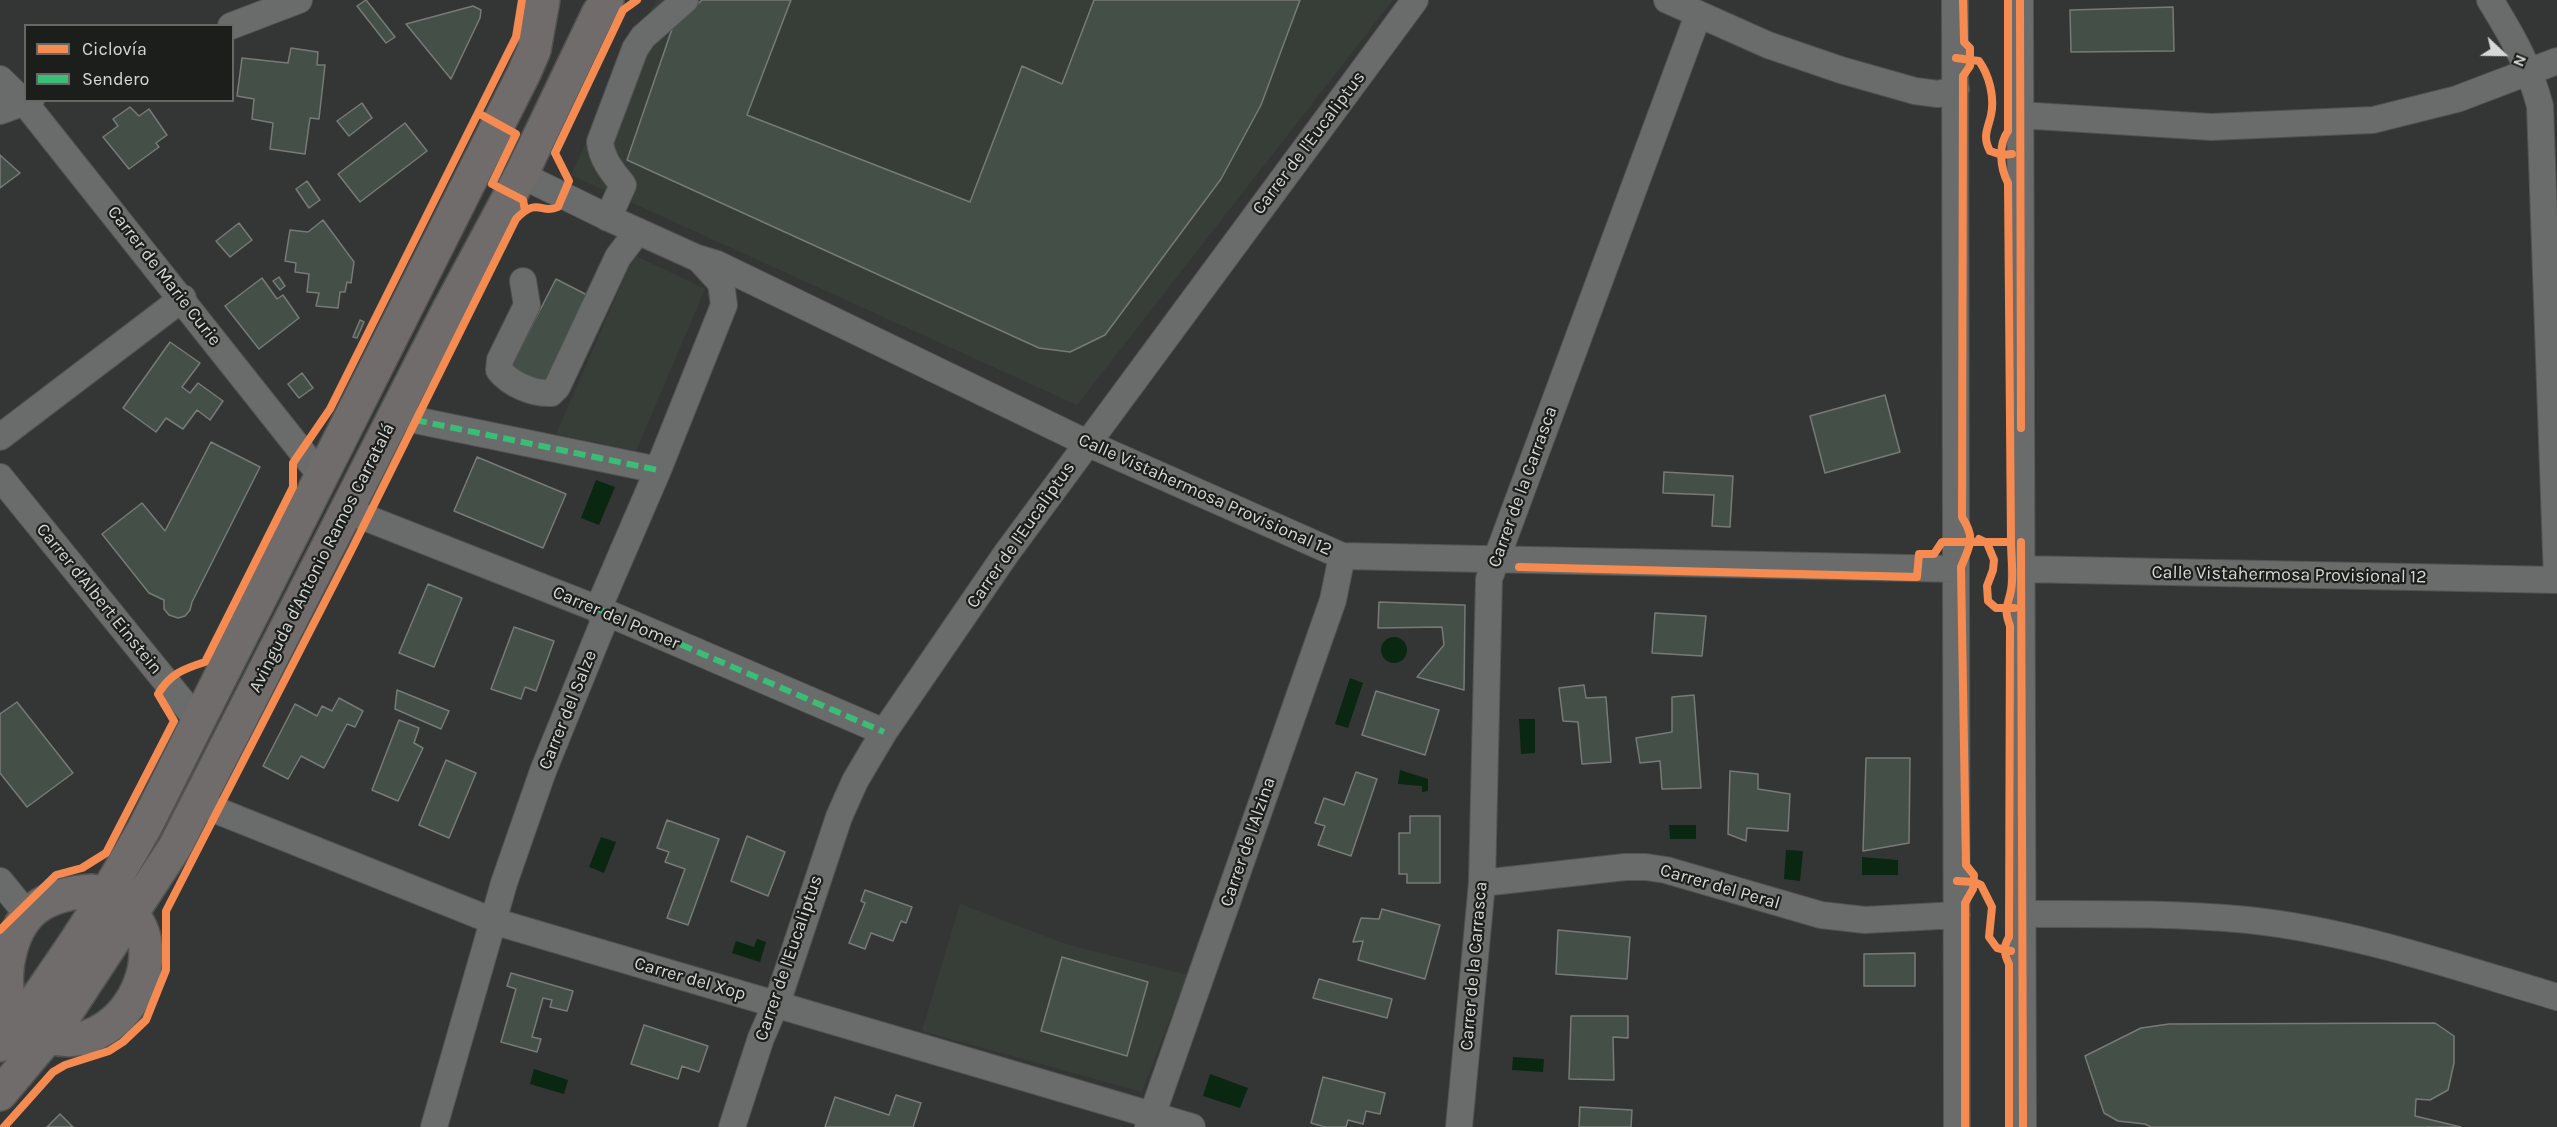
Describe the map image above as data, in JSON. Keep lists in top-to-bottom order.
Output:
{
  "streets": {
    "main road": ["Avinguda d'Antonio Ramos Carratalá"],
    "street": [
      "Carrer de l'Eucaliptus",
      "Carrer de Marie Curie",
      "Carrer de la Carrasca",
      "Calle Vistahermosa Provisional 12",
      "Carrer d'Albert Einstein",
      "Carrer del Pomer",
      "Carrer del Salze",
      "Carrer de l'Alzina",
      "Carrer del Peral",
      "Carrer del Xop"
    ]
  },
  "crossings": [
    ["Carrer de l'Eucaliptus", "Calle Vistahermosa Provisional 12"],
    ["Carrer de l'Eucaliptus", "Carrer del Pomer"],
    ["Carrer de l'Eucaliptus", "Carrer del Xop"],
    ["Carrer de Marie Curie", "Avinguda d'Antonio Ramos Carratalá"],
    ["Carrer de la Carrasca", "Calle Vistahermosa Provisional 12"],
    ["Carrer de la Carrasca", "Carrer del Peral"],
    ["Calle Vistahermosa Provisional 12", "Avinguda d'Antonio Ramos Carratalá"],
    ["Calle Vistahermosa Provisional 12", "Carrer del Salze"],
    ["Calle Vistahermosa Provisional 12", "Carrer de l'Alzina"],
    ["Avinguda d'Antonio Ramos Carratalá", "Carrer d'Albert Einstein"],
    ["Avinguda d'Antonio Ramos Carratalá", "Carrer del Pomer"],
    ["Avinguda d'Antonio Ramos Carratalá", "Carrer del Xop"],
    ["Carrer del Pomer", "Carrer del Salze"],
    ["Carrer del Salze", "Carrer del Xop"],
    ["Carrer de l'Alzina", "Carrer del Xop"]
  ],
  "legend": ["Ciclovía", "Sendero"],
  "north": "right"
}
